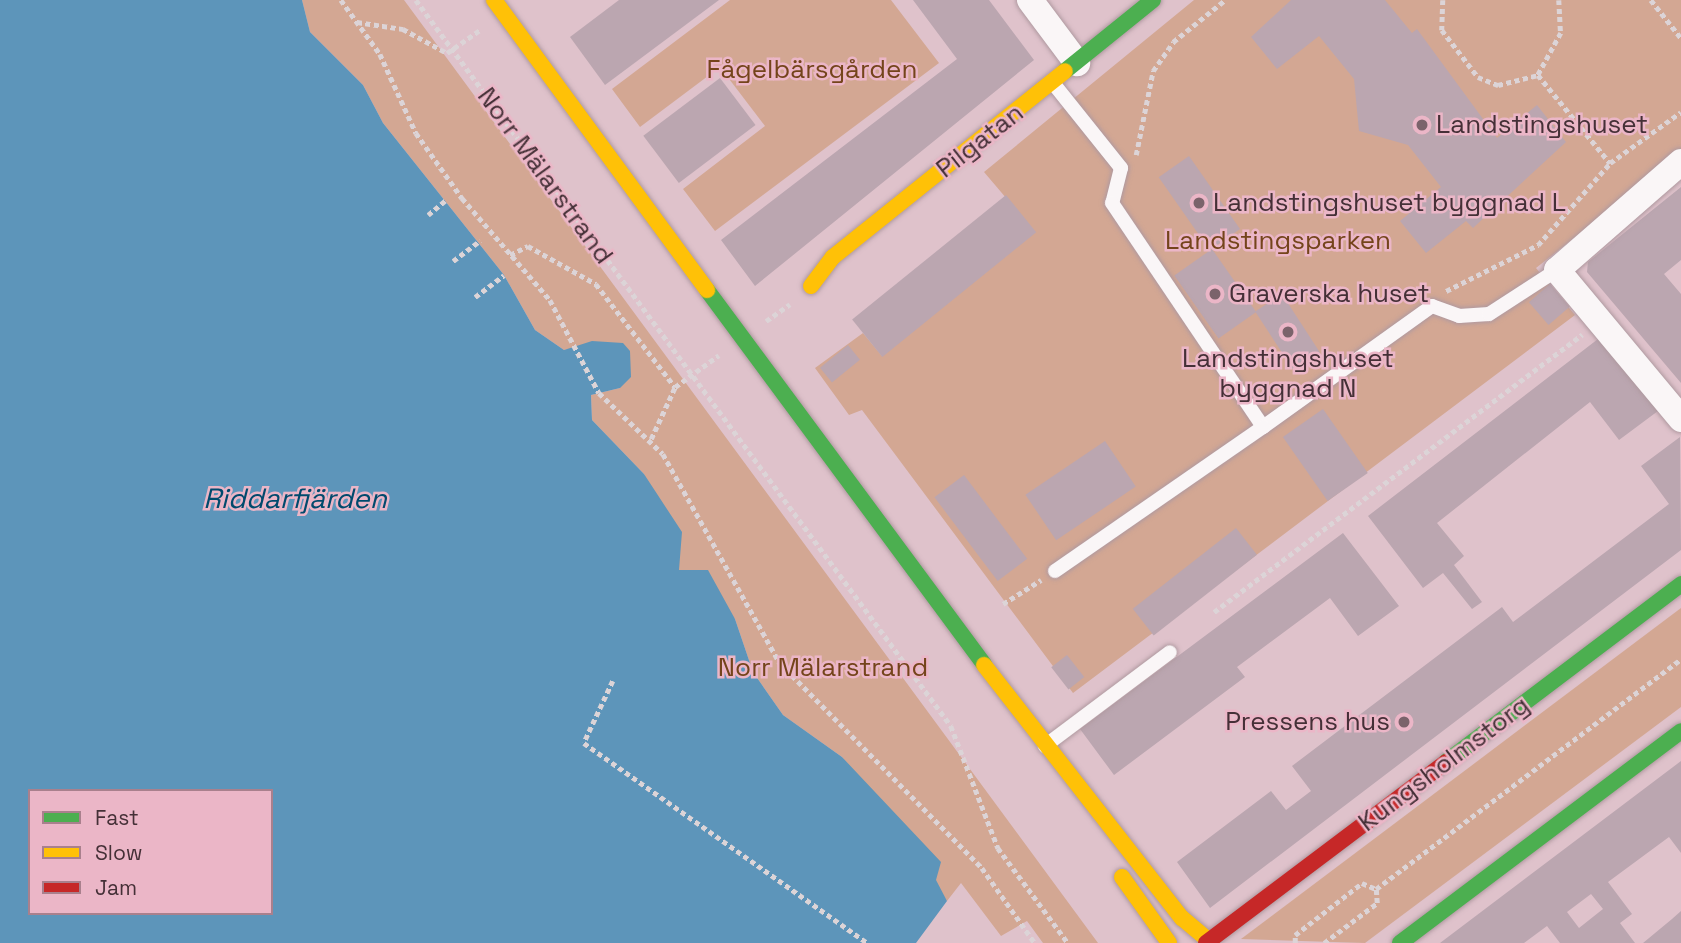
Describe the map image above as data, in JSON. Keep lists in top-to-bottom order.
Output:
{
  "streets": {
    "street": ["Pilgatan", "Kungsholmstorg"],
    "path": ["Norr Mälarstrand"]
  },
  "water": ["Riddarfjärden"],
  "parks": ["Fågelbärsgården", "Landstingsparken", "Norr Mälarstrand"],
  "places": [
    "Landstingshuset",
    "Landstingshuset byggnad L",
    "Graverska huset",
    "Landstingshuset byggnad N",
    "Pressens hus"
  ],
  "legend": ["Fast", "Slow", "Jam"]
}
